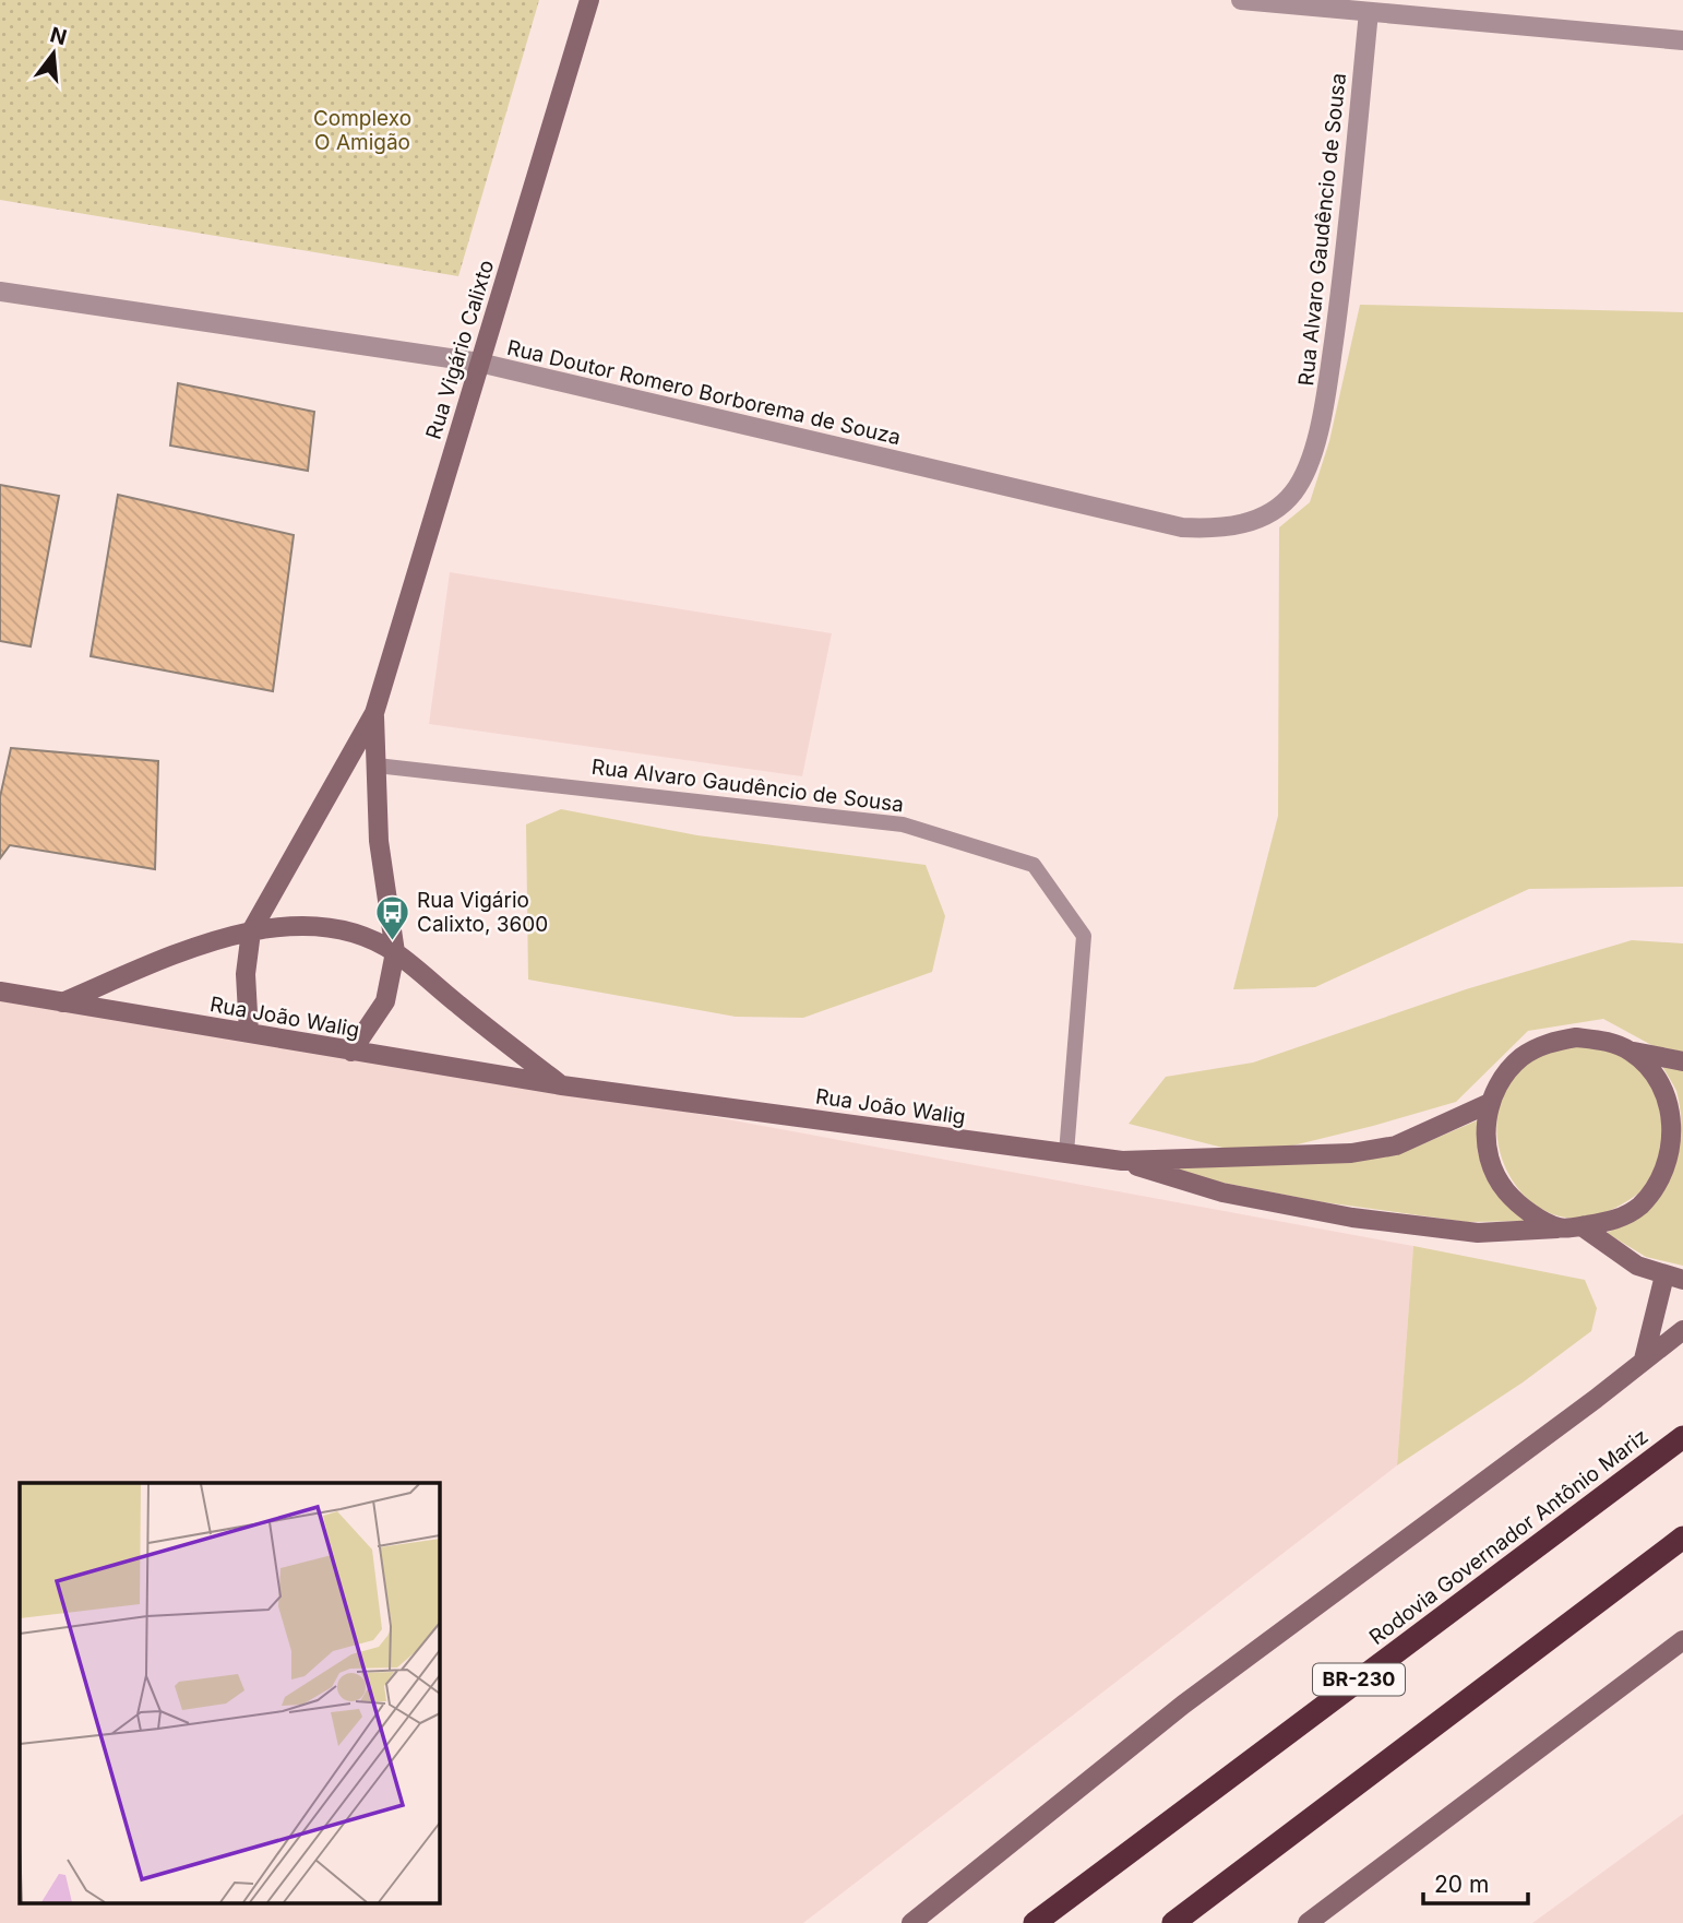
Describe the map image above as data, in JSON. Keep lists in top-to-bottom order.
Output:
{
  "streets": {
    "highway": ["Rodovia Governador Antônio Mariz", "BR-230"],
    "street": [
      "Rua Alvaro Gaudêncio de Sousa",
      "Rua Vigário Calixto",
      "Rua Doutor Romero Borborema de Souza",
      "Rua João Walig"
    ]
  },
  "crossings": [
    ["Rua Alvaro Gaudêncio de Sousa", "Rua Vigário Calixto"],
    ["Rua Alvaro Gaudêncio de Sousa", "Rua Doutor Romero Borborema de Souza"],
    ["Rua Alvaro Gaudêncio de Sousa", "Rua João Walig"],
    ["Rua Vigário Calixto", "Rua Doutor Romero Borborema de Souza"],
    ["Rua Vigário Calixto", "Rua João Walig"]
  ],
  "parks": ["Complexo O Amigão"],
  "places": {
    "bus stop": ["Rua Vigário Calixto, 3600"]
  },
  "scale_bar": "20 m",
  "north": "top"
}
